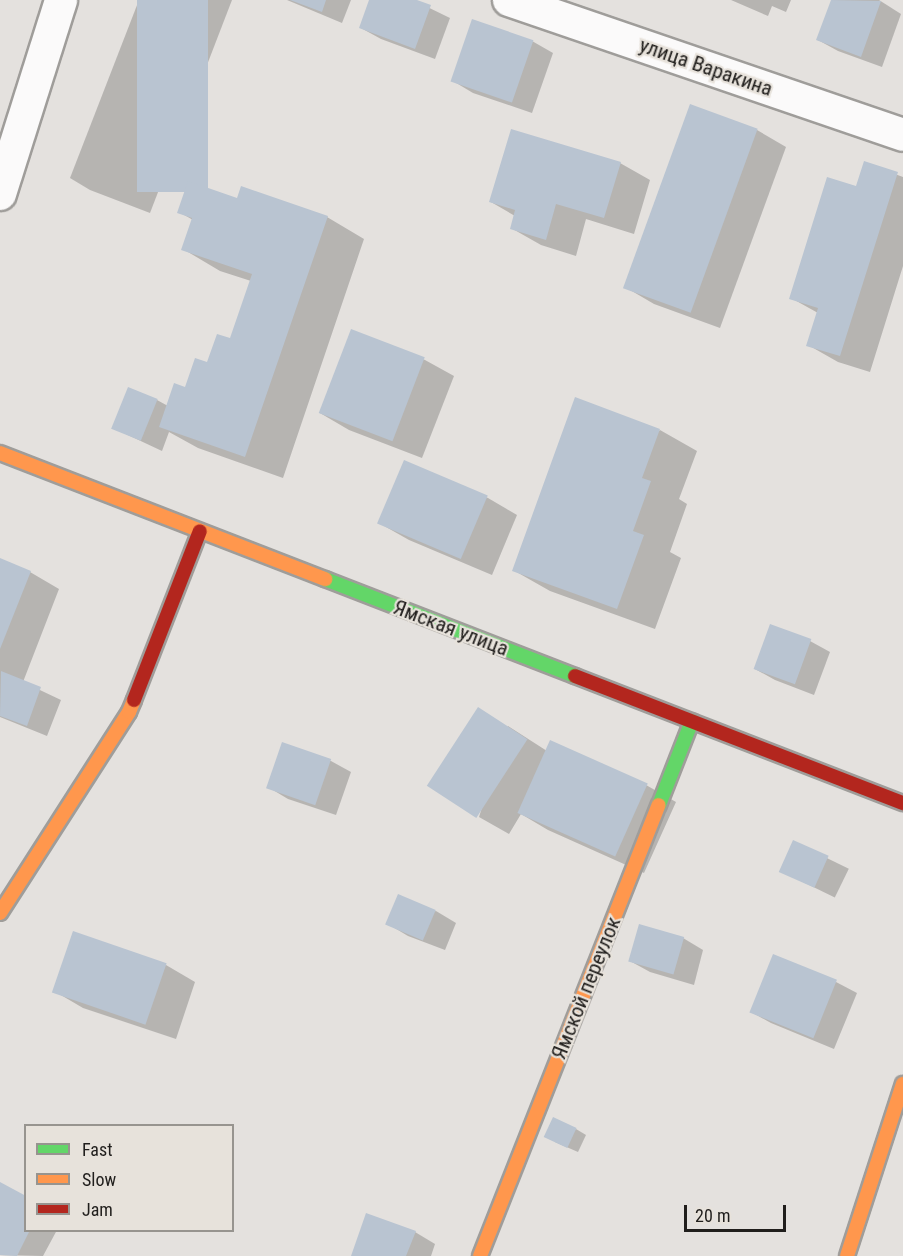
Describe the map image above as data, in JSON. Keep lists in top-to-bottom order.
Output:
{
  "streets": {
    "street": ["улица Варакина", "Ямская улица", "Ямской переулок"]
  },
  "crossings": [
    ["Ямская улица", "Ямской переулок"]
  ],
  "legend": ["Fast", "Slow", "Jam"],
  "scale_bar": "20 m"
}
